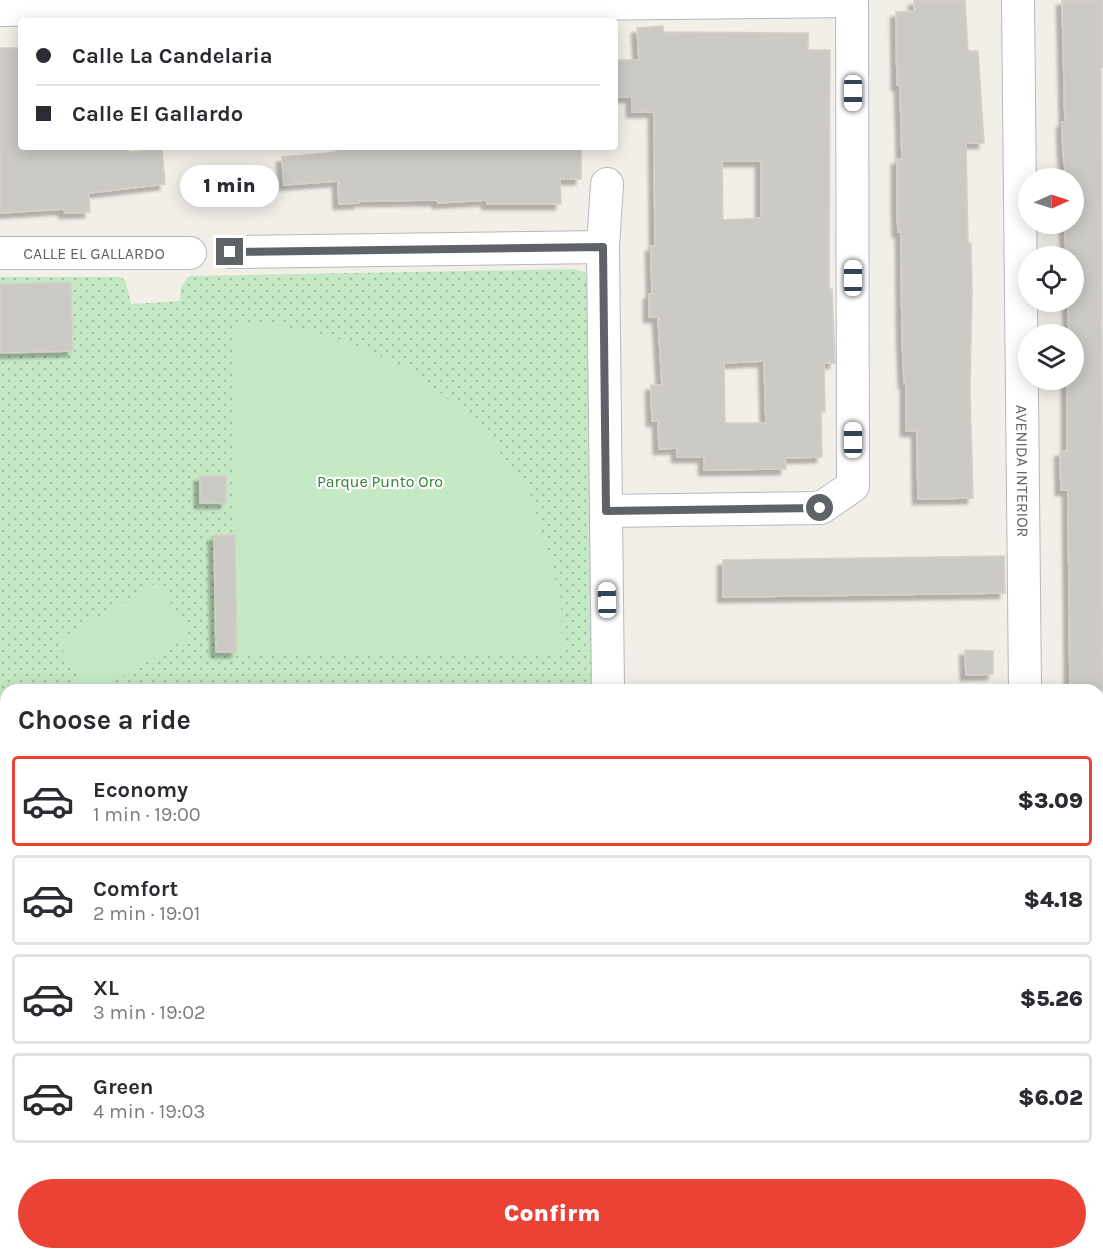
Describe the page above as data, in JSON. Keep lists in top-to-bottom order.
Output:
{
  "streets": {
    "street": ["CALLE EL GALLARDO", "AVENIDA INTERIOR"]
  },
  "parks": ["Parque Punto Oro"],
  "north": "right",
  "page": {
    "banner": ["Calle La Candelaria", "Calle El Gallardo"],
    "bubble": "1 min",
    "heading": "Choose a ride",
    "list": [
      {
        "name": "Economy",
        "note": "1 min · 19:00",
        "value": "$3.09"
      },
      {
        "name": "Comfort",
        "note": "2 min · 19:01",
        "value": "$4.18"
      },
      {
        "name": "XL",
        "note": "3 min · 19:02",
        "value": "$5.26"
      },
      {
        "name": "Green",
        "note": "4 min · 19:03",
        "value": "$6.02"
      }
    ],
    "buttons": "Confirm"
  }
}
